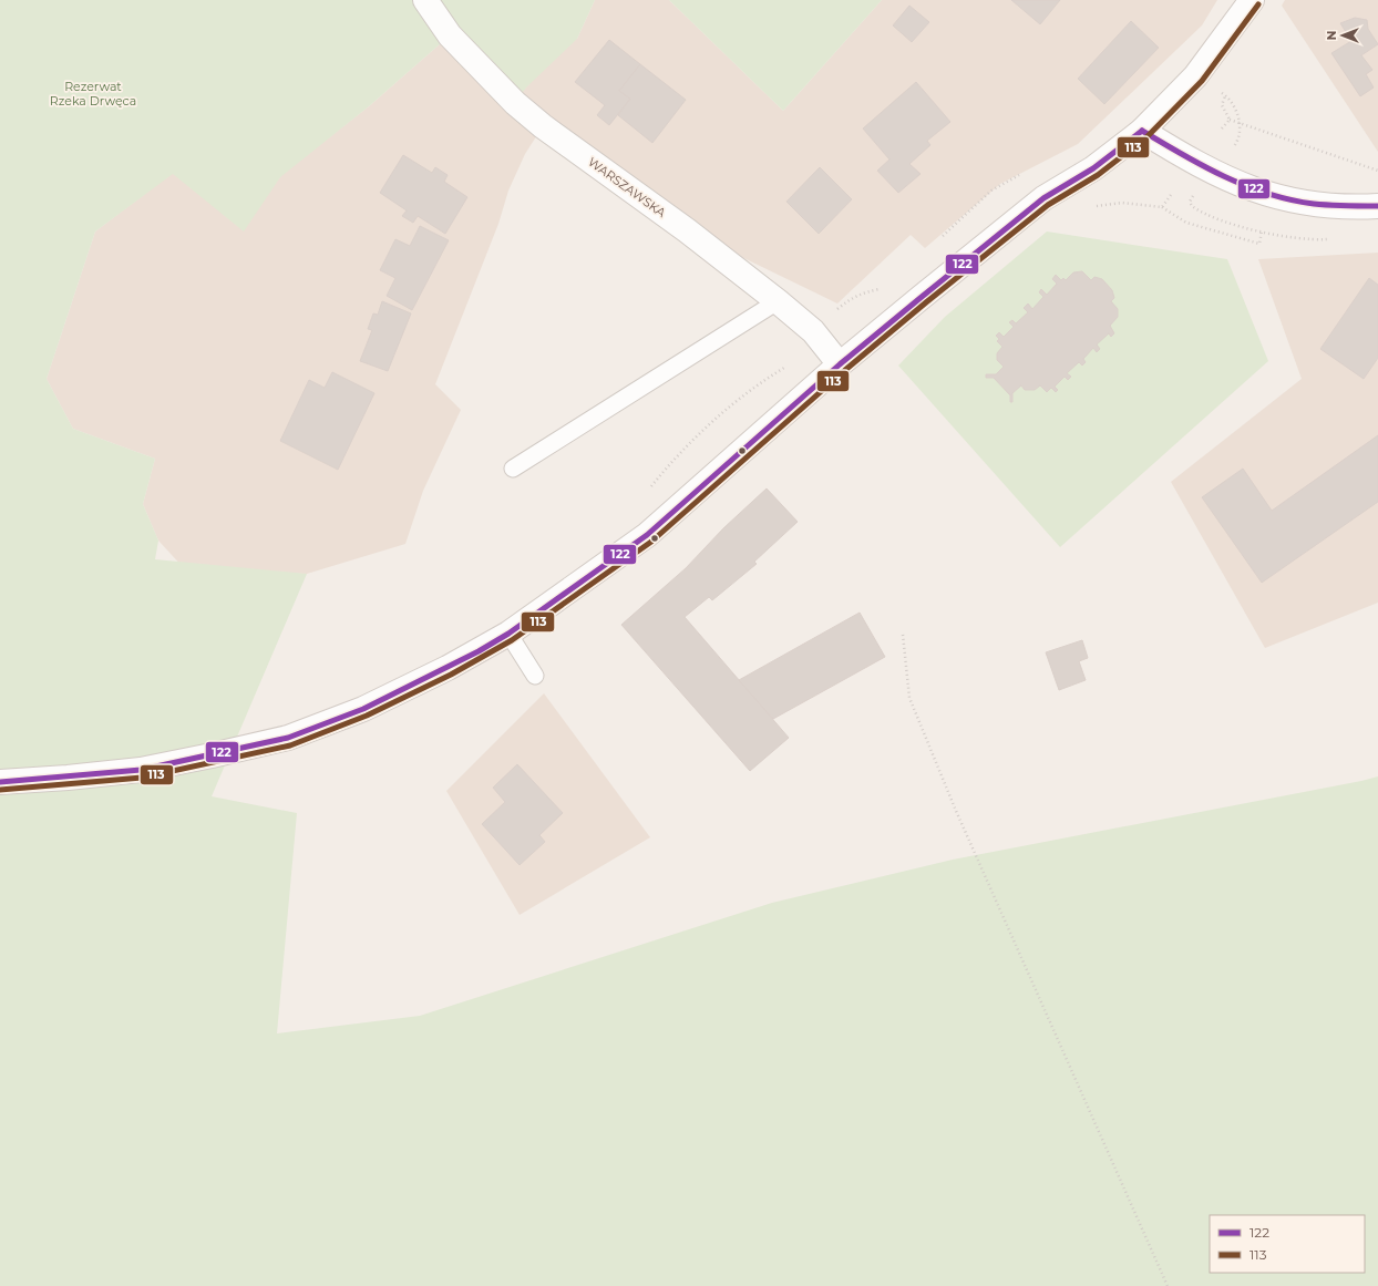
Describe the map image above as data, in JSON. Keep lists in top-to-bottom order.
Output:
{
  "streets": {
    "main road": ["WARSZAWSKA"]
  },
  "parks": ["Rezerwat Rzeka Drwęca"],
  "lines": ["transit line 113", "transit line 122"],
  "legend": ["122", "113"],
  "north": "left"
}
